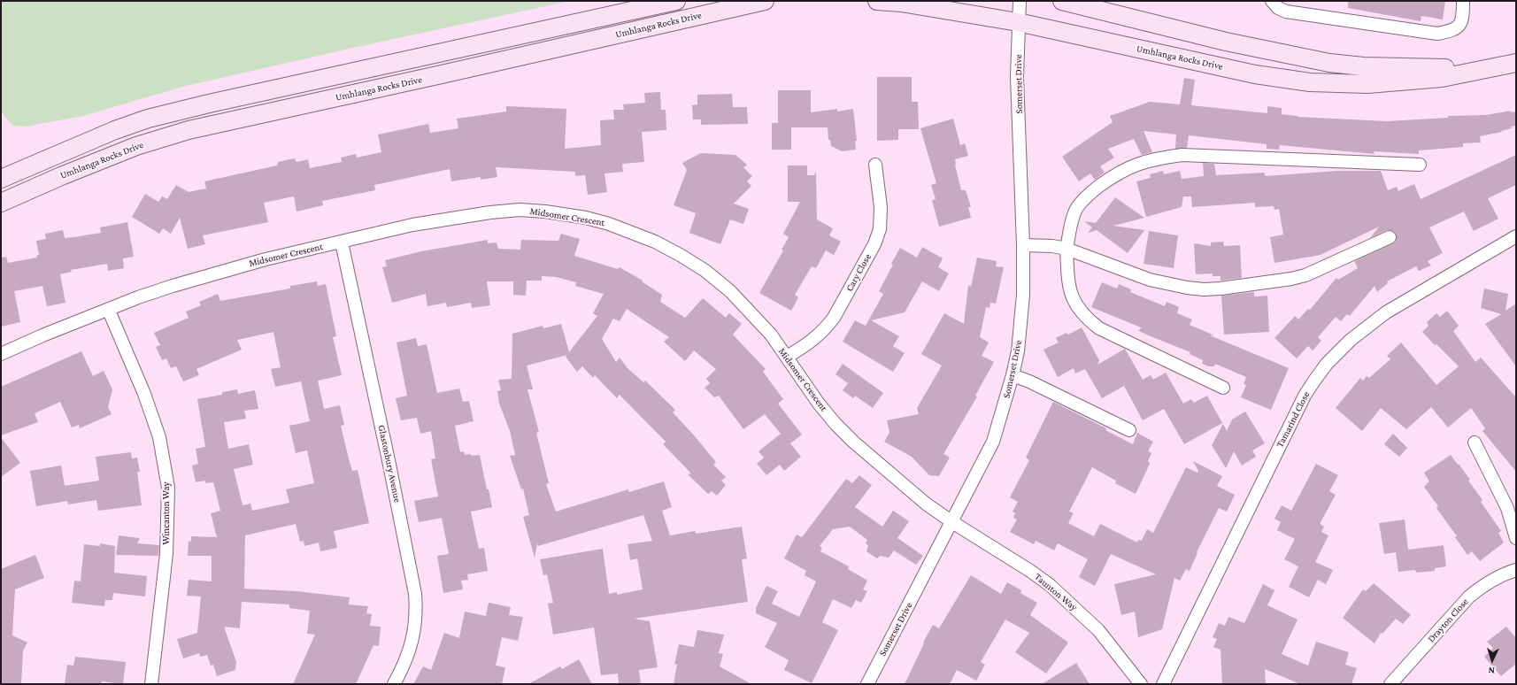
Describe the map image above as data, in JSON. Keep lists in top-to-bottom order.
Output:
{
  "streets": {
    "main road": ["Umhlanga Rocks Drive"],
    "street": [
      "Somerset Drive",
      "Midsomer Crescent",
      "Cary Close",
      "Tamarind Close",
      "Glastonbury Avenue",
      "Wincanton Way",
      "Taunton Way",
      "Drayton Close"
    ]
  },
  "crossings": [
    ["Umhlanga Rocks Drive", "Somerset Drive"],
    ["Somerset Drive", "Midsomer Crescent"],
    ["Somerset Drive", "Taunton Way"],
    ["Midsomer Crescent", "Cary Close"],
    ["Midsomer Crescent", "Glastonbury Avenue"],
    ["Midsomer Crescent", "Wincanton Way"],
    ["Midsomer Crescent", "Taunton Way"]
  ],
  "north": "bottom"
}
